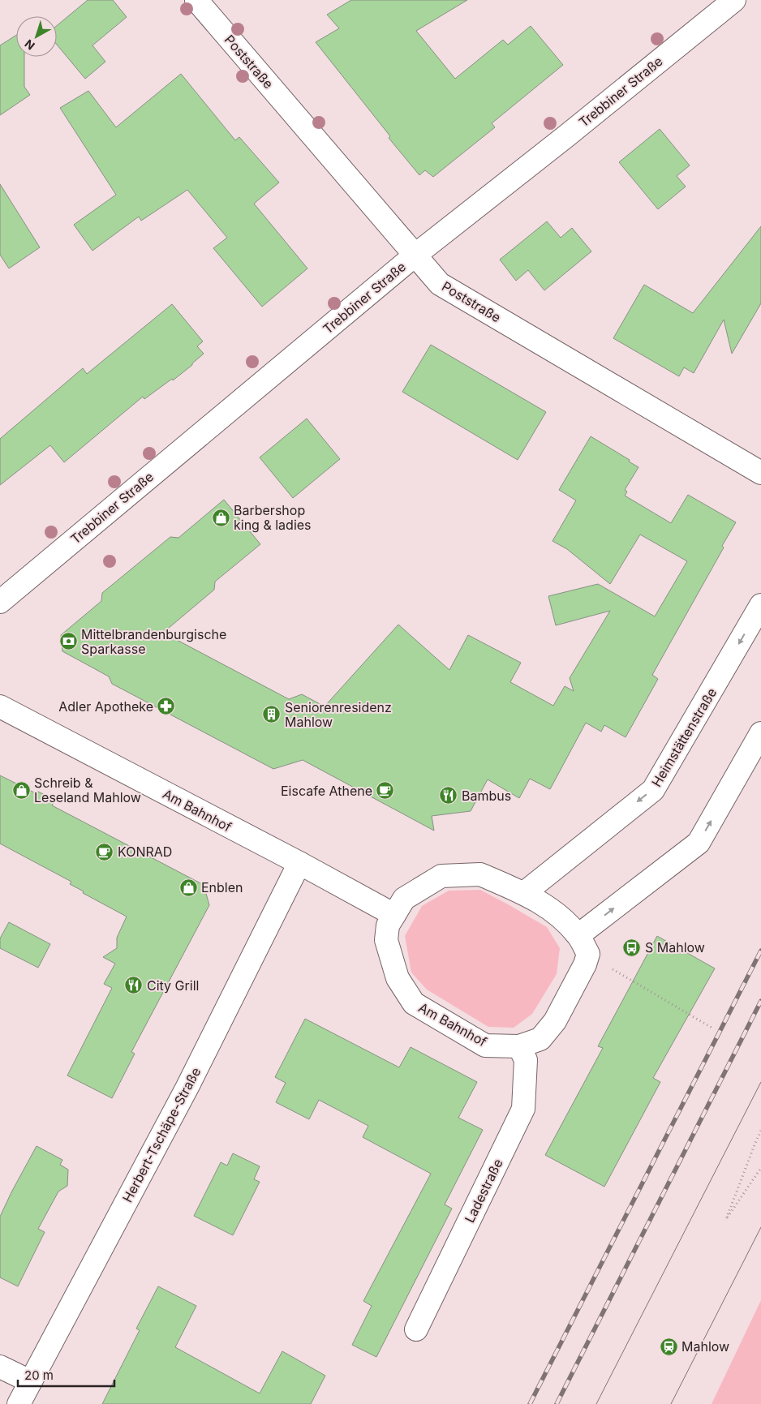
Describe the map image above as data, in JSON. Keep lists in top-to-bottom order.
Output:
{
  "streets": {
    "street": [
      "Poststraße",
      "Trebbiner Straße",
      "Heimstättenstraße",
      "Am Bahnhof",
      "Herbert-Tschäpe-Straße",
      "Ladestraße"
    ]
  },
  "crossings": [
    ["Poststraße", "Trebbiner Straße"],
    ["Heimstättenstraße", "Am Bahnhof"],
    ["Am Bahnhof", "Herbert-Tschäpe-Straße"],
    ["Am Bahnhof", "Ladestraße"]
  ],
  "places": {
    "shop": ["Barbershop king & ladies", "Schreib & Leseland Mahlow", "Enblen"],
    "bank": ["Mittelbrandenburgische Sparkasse"],
    "pharmacy": ["Adler Apotheke"],
    "building": ["Seniorenresidenz Mahlow"],
    "cafe": ["Eiscafe Athene", "KONRAD"],
    "restaurant": ["Bambus", "City Grill"],
    "bus stop": ["S Mahlow"],
    "station": ["Mahlow"]
  },
  "scale_bar": "20 m",
  "north": "bottom left"
}
